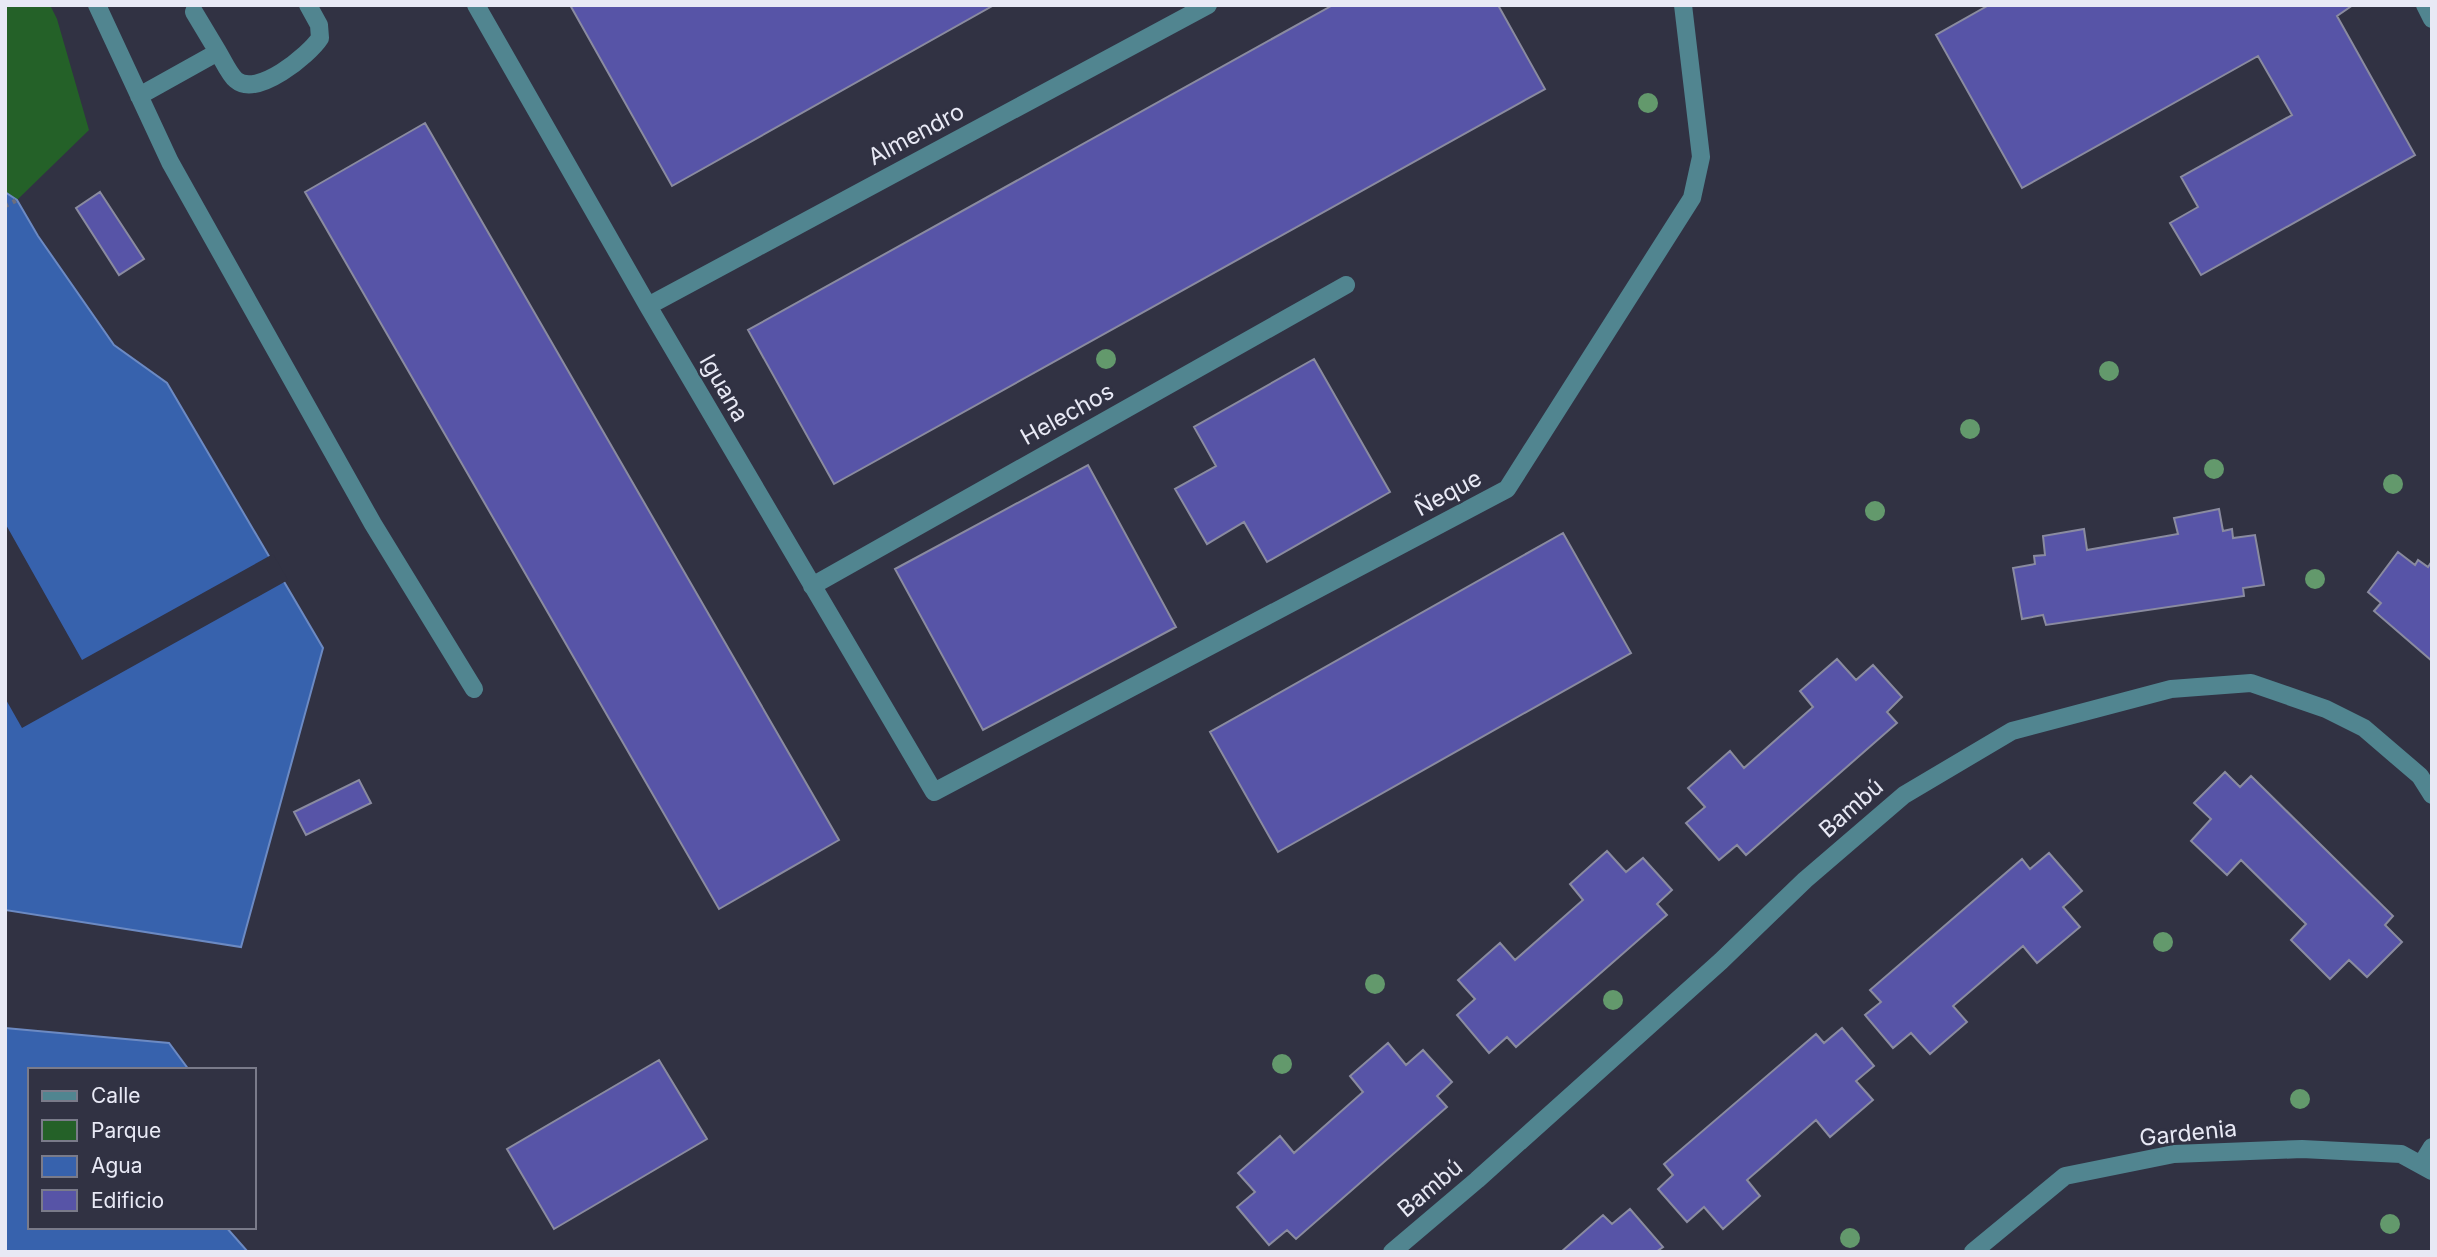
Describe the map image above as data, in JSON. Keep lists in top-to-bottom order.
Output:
{
  "streets": {
    "lane": [
      "Almendro",
      "Iguana",
      "Helechos",
      "Ñeque",
      "Bambú",
      "Gardenia"
    ]
  },
  "crossings": [
    ["Almendro", "Iguana"],
    ["Iguana", "Helechos"],
    ["Iguana", "Ñeque"]
  ],
  "legend": [
    "Calle",
    "Parque",
    "Agua",
    "Edificio"
  ]
}
